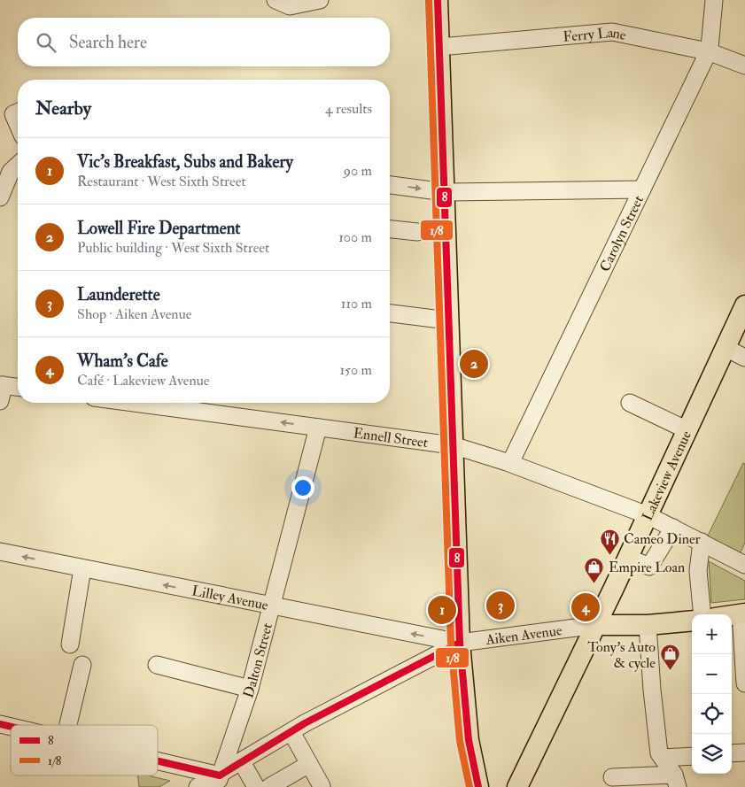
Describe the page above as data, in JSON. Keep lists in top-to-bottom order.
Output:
{
  "streets": {
    "main road": ["Lakeview Avenue"],
    "street": [
      "Ferry Lane",
      "Carolyn Street",
      "Ennell Street",
      "Lilley Avenue",
      "Aiken Avenue",
      "Dalton Street"
    ]
  },
  "crossings": [
    ["Ferry Lane", "Carolyn Street"],
    ["Carolyn Street", "Ennell Street"],
    ["Ennell Street", "Lakeview Avenue"],
    ["Ennell Street", "Dalton Street"],
    ["Lakeview Avenue", "Aiken Avenue"],
    ["Lilley Avenue", "Aiken Avenue"],
    ["Lilley Avenue", "Dalton Street"],
    ["Aiken Avenue", "Dalton Street"]
  ],
  "one_way": ["Lilley Avenue"],
  "places": {
    "restaurant": ["Cameo Diner"],
    "shop": ["Empire Loan", "Tony's Auto & cycle"]
  },
  "lines": ["transit line 8", "transit line 1/8"],
  "legend": ["8", "1/8"],
  "page": {
    "search": "Search here",
    "heading": ["Nearby", "4 results"],
    "list": [
      {
        "mark": "1",
        "name": "Vic’s Breakfast, Subs and Bakery",
        "note": "Restaurant · West Sixth Street",
        "value": "90 m"
      },
      {
        "mark": "2",
        "name": "Lowell Fire Department",
        "note": "Public building · West Sixth Street",
        "value": "100 m"
      },
      {
        "mark": "3",
        "name": "Launderette",
        "note": "Shop · Aiken Avenue",
        "value": "110 m"
      },
      {
        "mark": "4",
        "name": "Wham's Cafe",
        "note": "Café · Lakeview Avenue",
        "value": "150 m"
      }
    ],
    "pins": [
      "2",
      "3",
      "4",
      "1"
    ],
    "map_buttons": ["+", "−"]
  }
}
